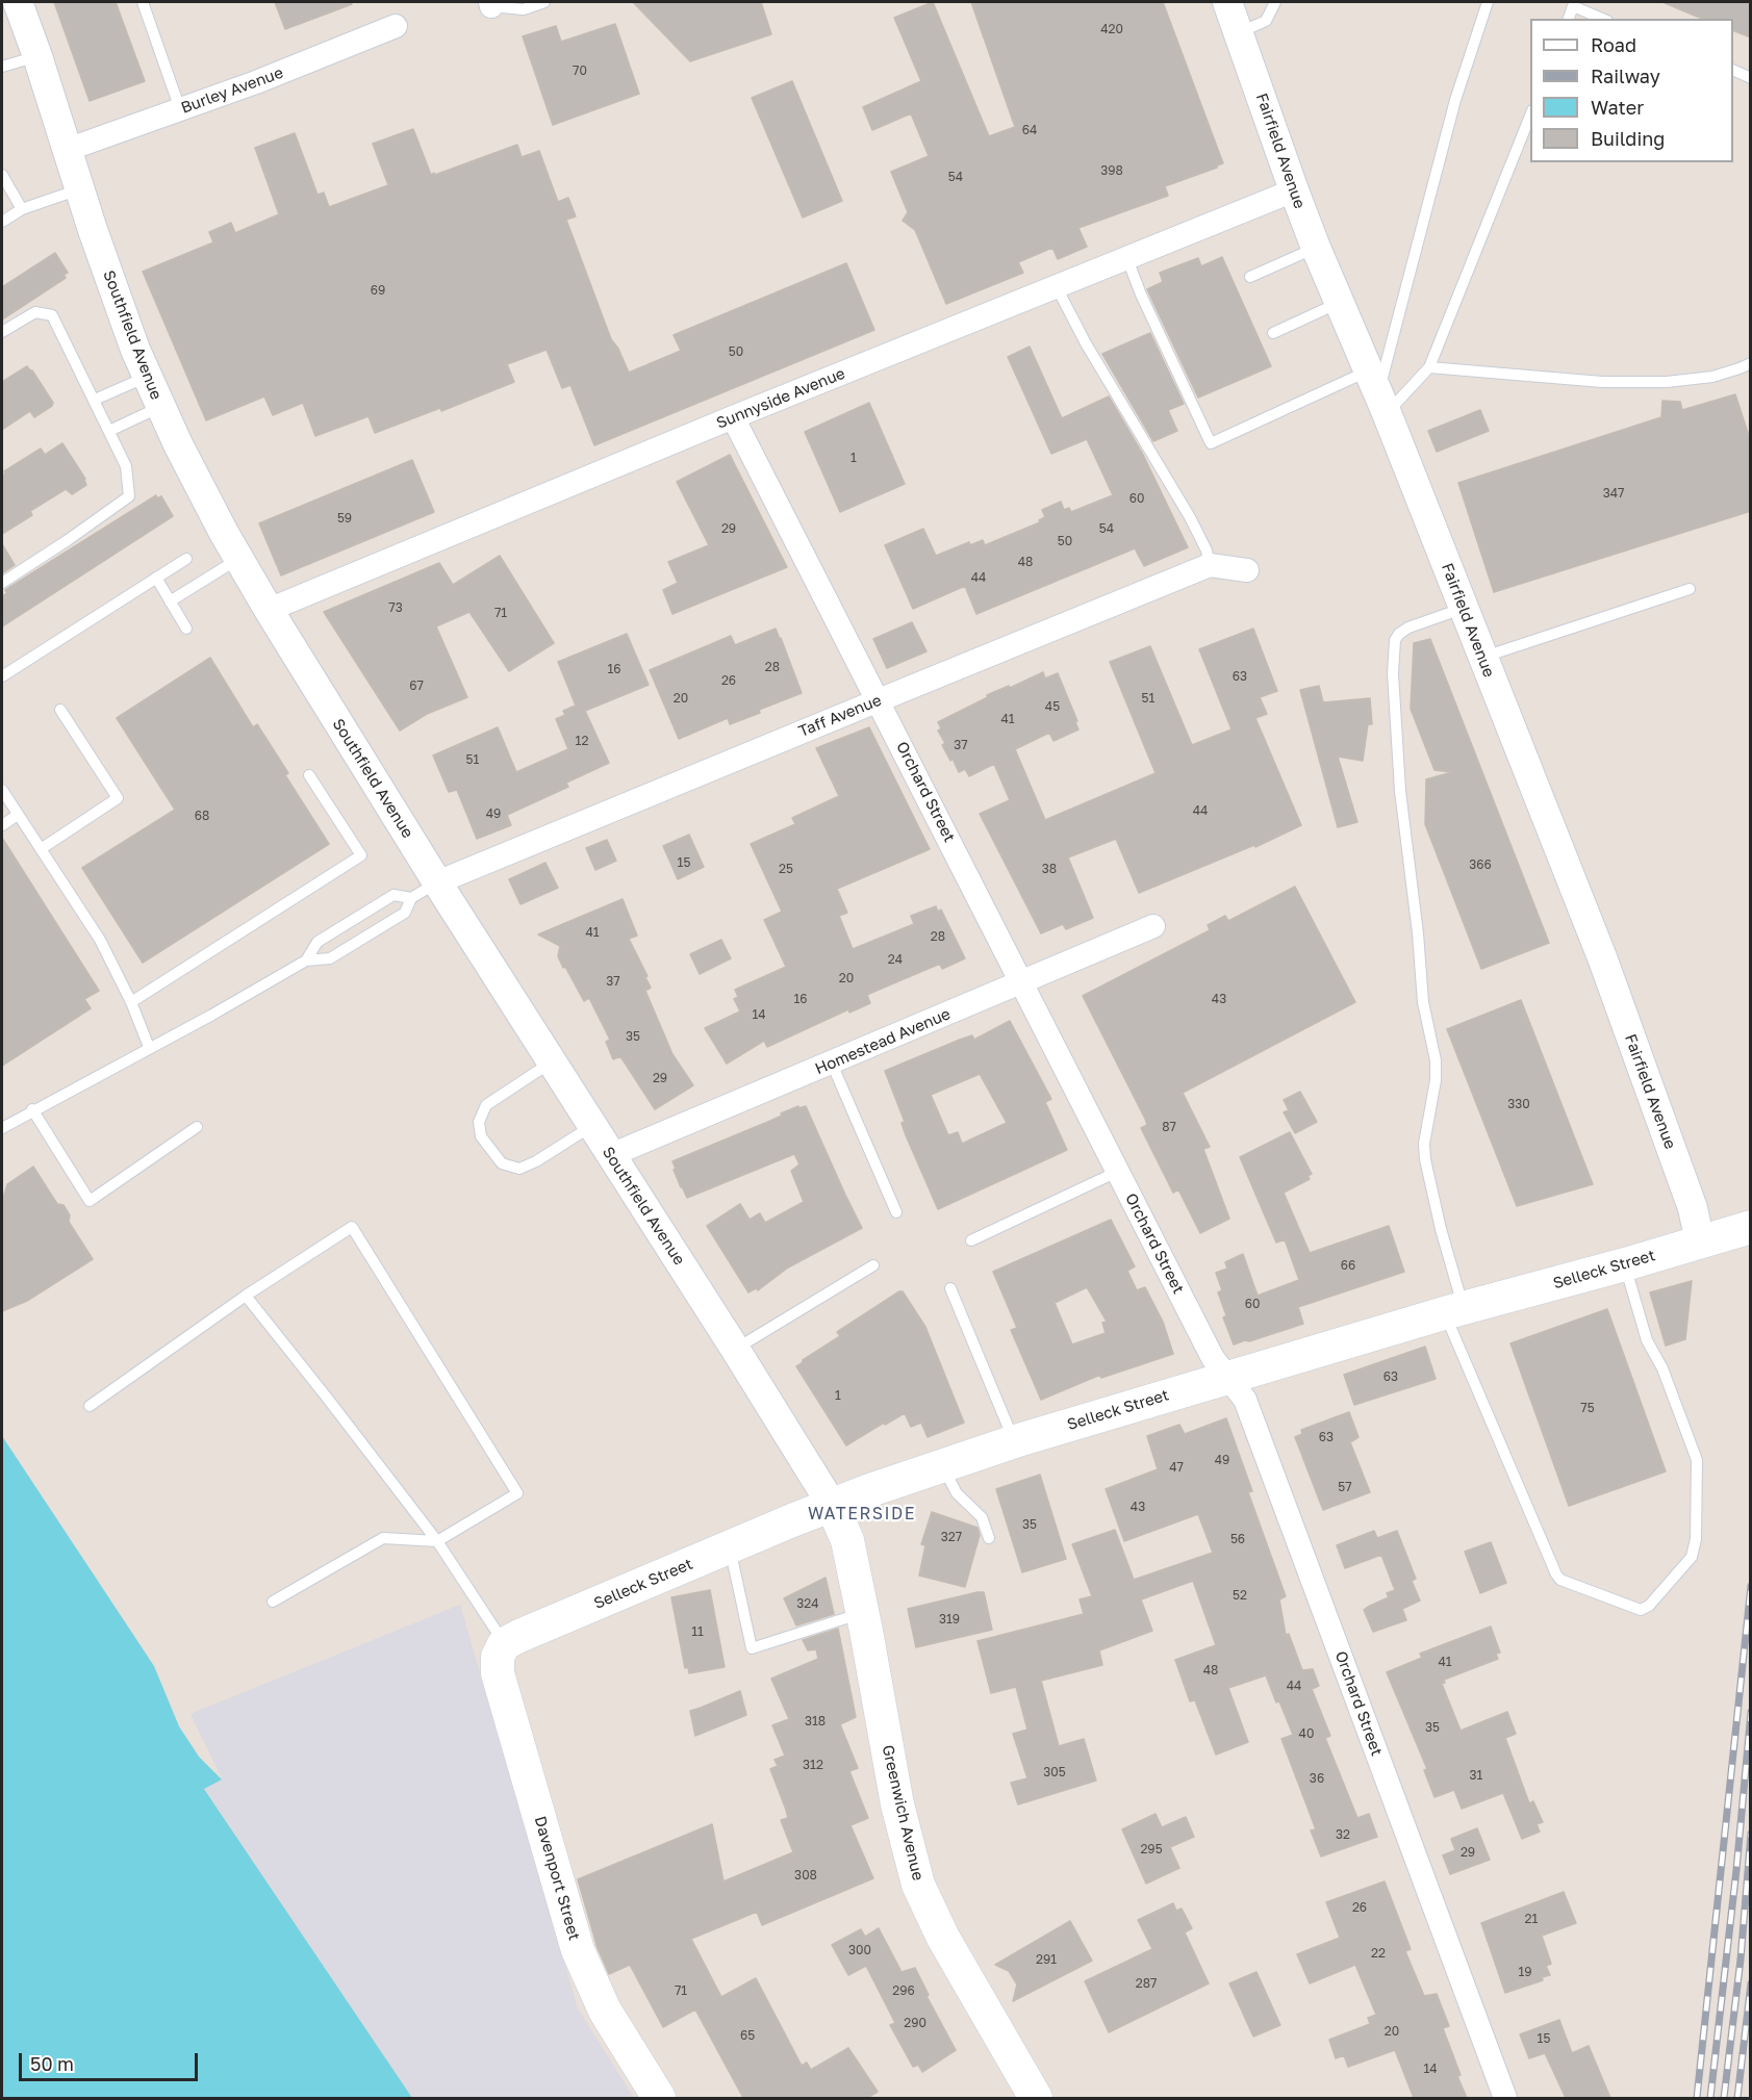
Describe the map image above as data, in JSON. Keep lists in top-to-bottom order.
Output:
{
  "streets": {
    "main road": ["Selleck Street", "Greenwich Avenue", "Davenport Street"],
    "street": [
      "Burley Avenue",
      "Fairfield Avenue",
      "Southfield Avenue",
      "Sunnyside Avenue",
      "Taff Avenue",
      "Orchard Street",
      "Homestead Avenue"
    ]
  },
  "crossings": [
    ["Burley Avenue", "Southfield Avenue"],
    ["Fairfield Avenue", "Sunnyside Avenue"],
    ["Fairfield Avenue", "Selleck Street"],
    ["Southfield Avenue", "Sunnyside Avenue"],
    ["Southfield Avenue", "Taff Avenue"],
    ["Southfield Avenue", "Homestead Avenue"],
    ["Southfield Avenue", "Selleck Street"],
    ["Southfield Avenue", "Greenwich Avenue"],
    ["Sunnyside Avenue", "Orchard Street"],
    ["Taff Avenue", "Orchard Street"],
    ["Orchard Street", "Homestead Avenue"],
    ["Orchard Street", "Selleck Street"],
    ["Selleck Street", "Greenwich Avenue"],
    ["Selleck Street", "Davenport Street"]
  ],
  "districts": ["WATERSIDE"],
  "house_numbers": [
    "420",
    "70",
    "64",
    "398",
    "54",
    "69",
    "50",
    "1",
    "347",
    "60",
    "59",
    "29",
    "54",
    "50",
    "48",
    "44",
    "73",
    "71",
    "28",
    "16",
    "63",
    "26",
    "67",
    "20",
    "51",
    "45",
    "41",
    "12",
    "37",
    "51",
    "44",
    "49",
    "68",
    "15",
    "366",
    "25",
    "38",
    "41",
    "28",
    "24",
    "20",
    "37",
    "16",
    "43",
    "14",
    "35",
    "29",
    "330",
    "87",
    "66",
    "60",
    "63",
    "1",
    "75",
    "63",
    "49",
    "47",
    "57",
    "43",
    "35",
    "327",
    "56",
    "52",
    "324",
    "319",
    "11",
    "41",
    "48",
    "44",
    "318",
    "35",
    "40",
    "312",
    "305",
    "31",
    "36",
    "32",
    "295",
    "29",
    "308",
    "26",
    "21",
    "300",
    "22",
    "291",
    "19",
    "287",
    "71",
    "296",
    "290",
    "20",
    "65",
    "15",
    "14"
  ],
  "legend": [
    "Road",
    "Railway",
    "Water",
    "Building"
  ],
  "scale_bar": "50 m"
}
